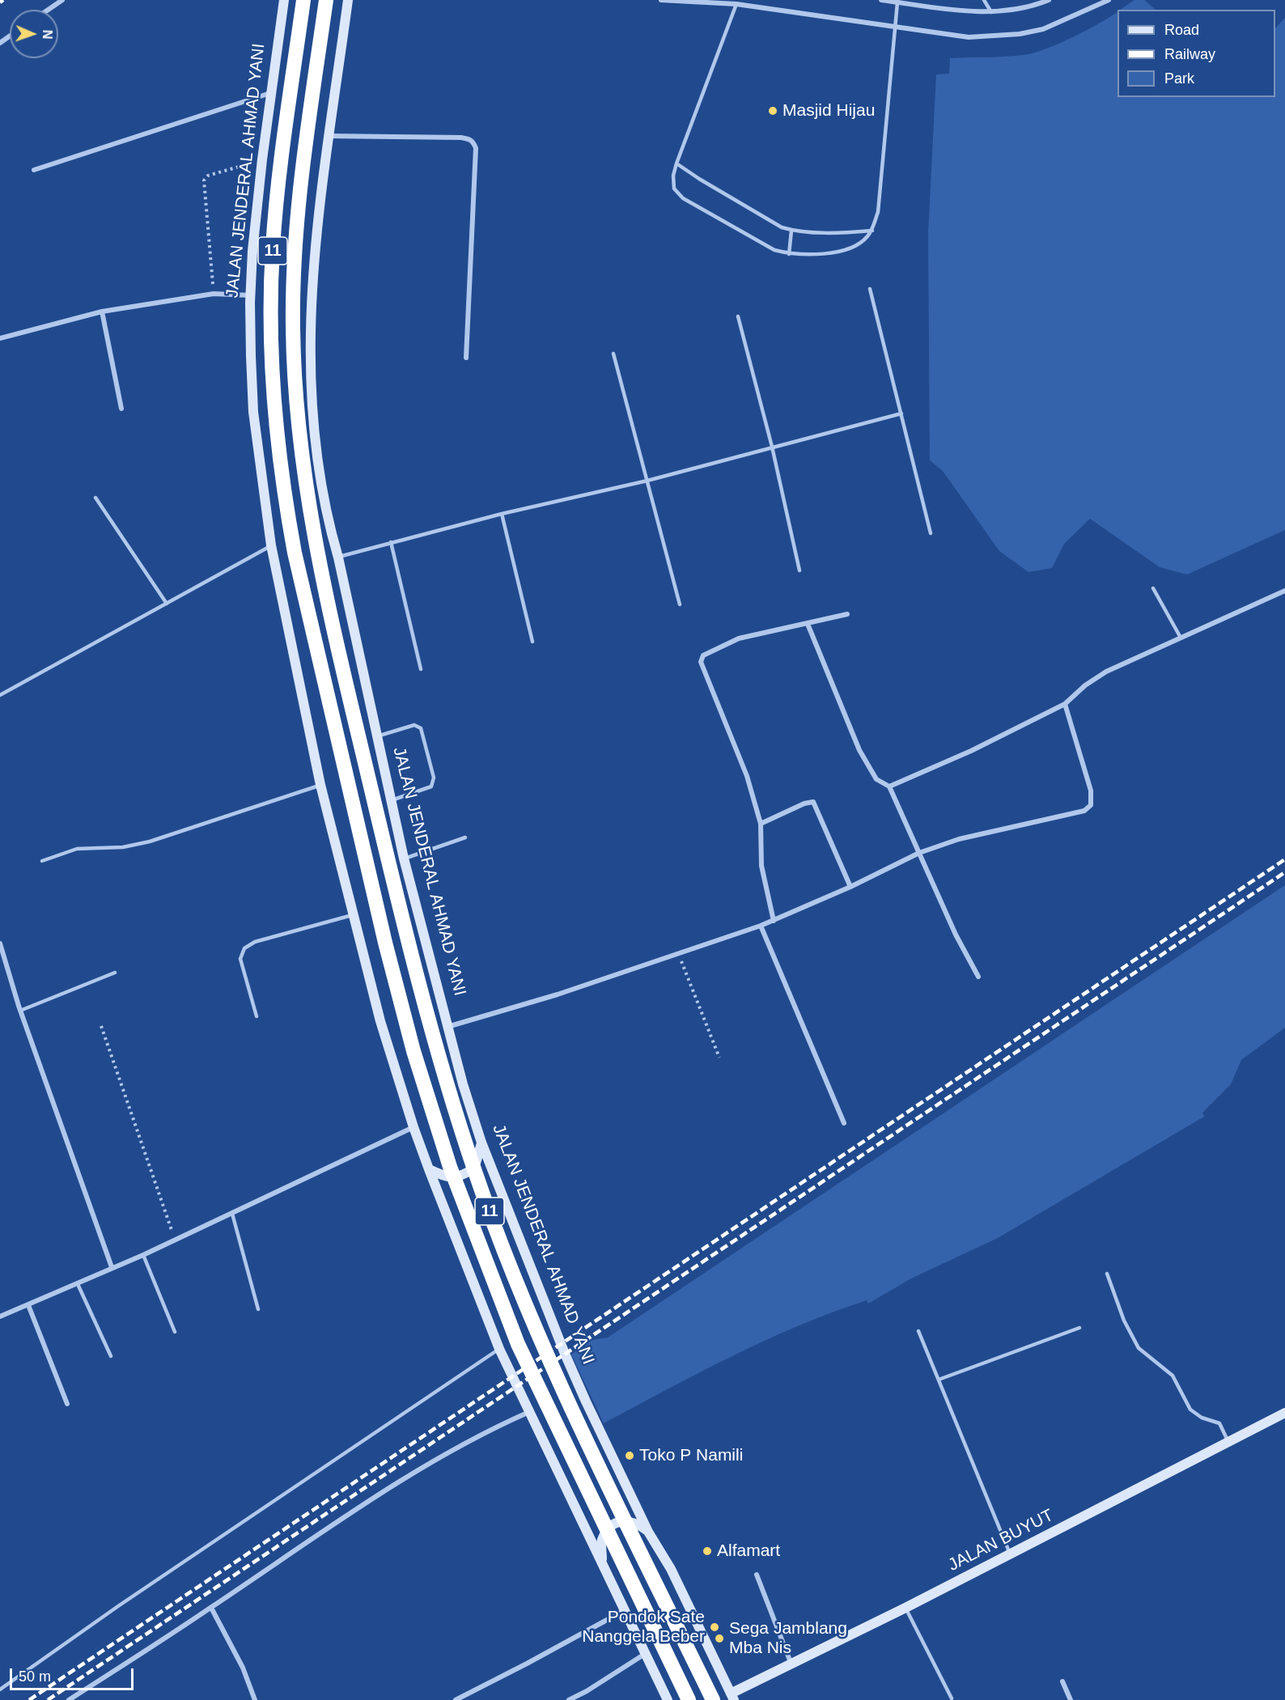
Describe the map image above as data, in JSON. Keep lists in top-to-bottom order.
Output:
{
  "streets": {
    "highway": ["JALAN JENDERAL AHMAD YANI", "11"],
    "street": ["JALAN BUYUT"]
  },
  "crossings": [
    ["JALAN JENDERAL AHMAD YANI", "JALAN BUYUT"]
  ],
  "places": [
    "Masjid Hijau",
    "Toko P Namili",
    "Alfamart",
    "Pondok Sate Nanggela Beber",
    "Sega Jamblang Mba Nis"
  ],
  "legend": ["Road", "Railway", "Park"],
  "scale_bar": "50 m",
  "north": "right"
}
